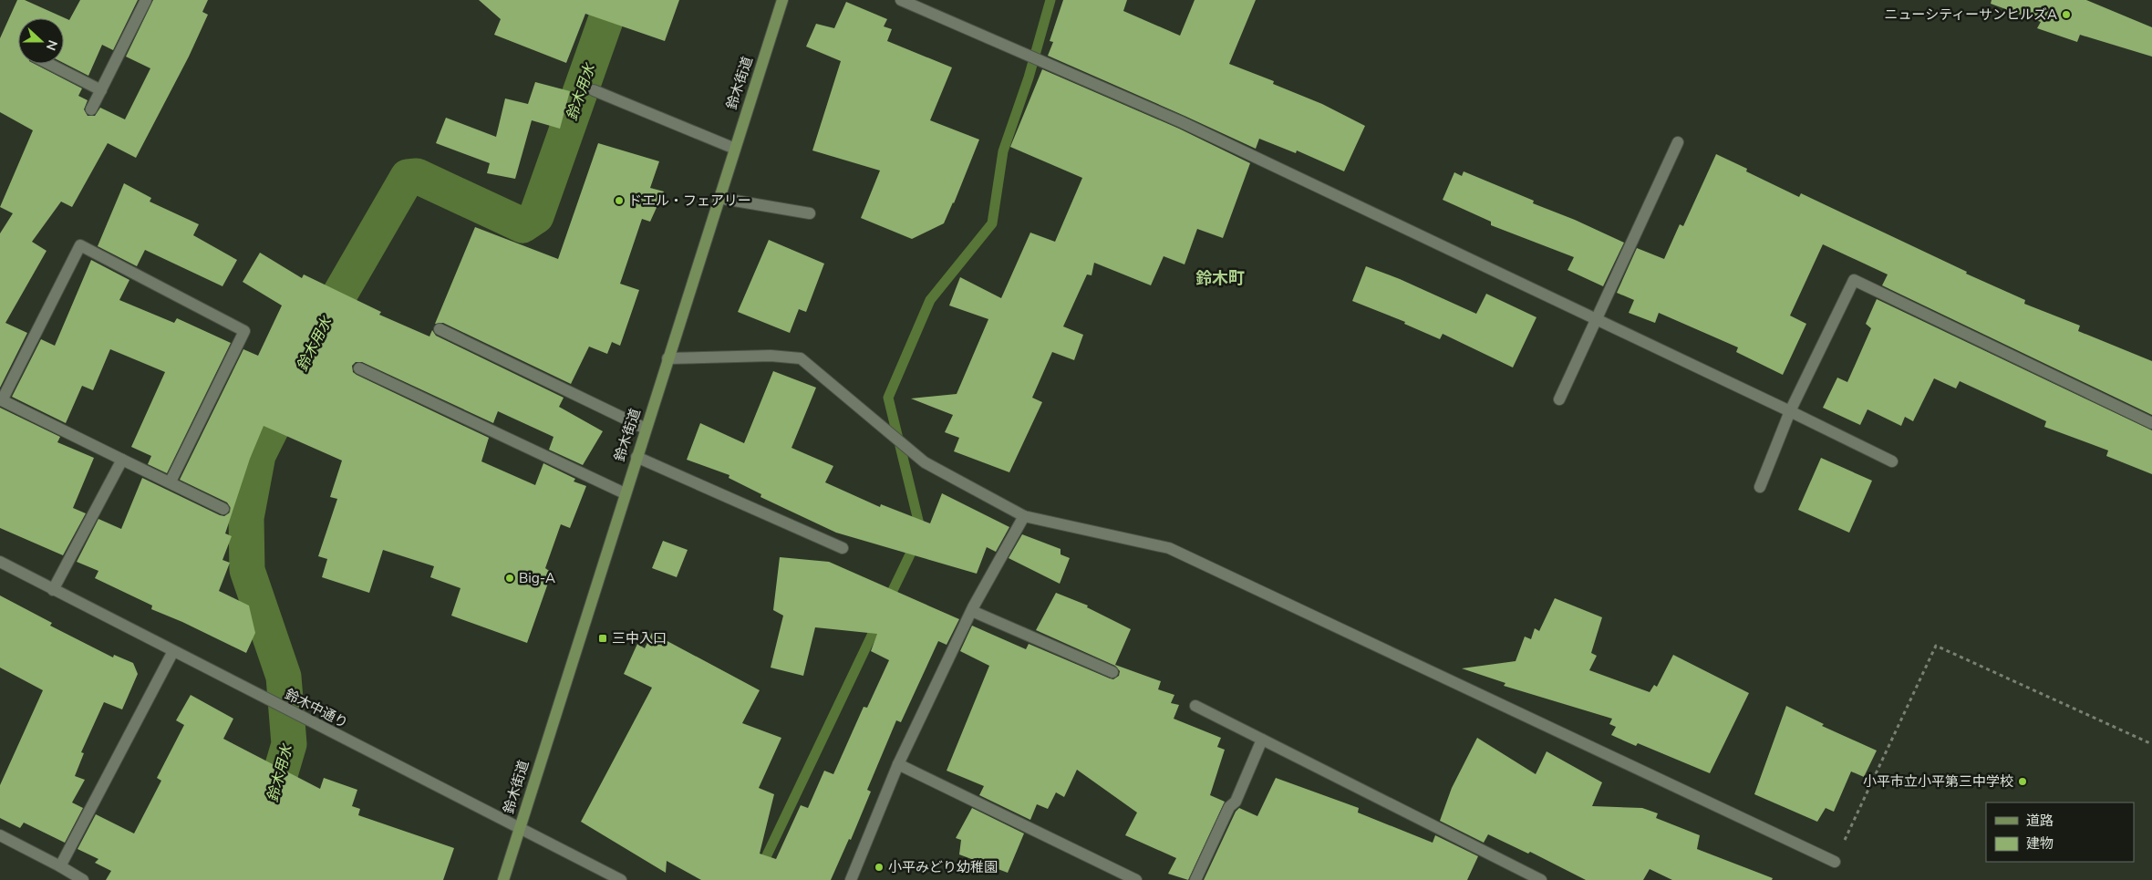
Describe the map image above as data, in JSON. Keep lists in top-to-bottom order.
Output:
{
  "streets": {
    "main road": ["鈴木街道"],
    "street": ["鈴木中通り"]
  },
  "crossings": [
    ["鈴木街道", "鈴木中通り"]
  ],
  "districts": ["鈴木町"],
  "water": ["鈴木用水"],
  "places": {
    "other": [
      "ニューシティーサンヒルズA",
      "ドエル・フェアリー",
      "Big-A",
      "小平市立小平第三中学校",
      "小平みどり幼稚園"
    ],
    "transit": ["三中入口"]
  },
  "legend": ["道路", "建物"],
  "north": "right"
}
